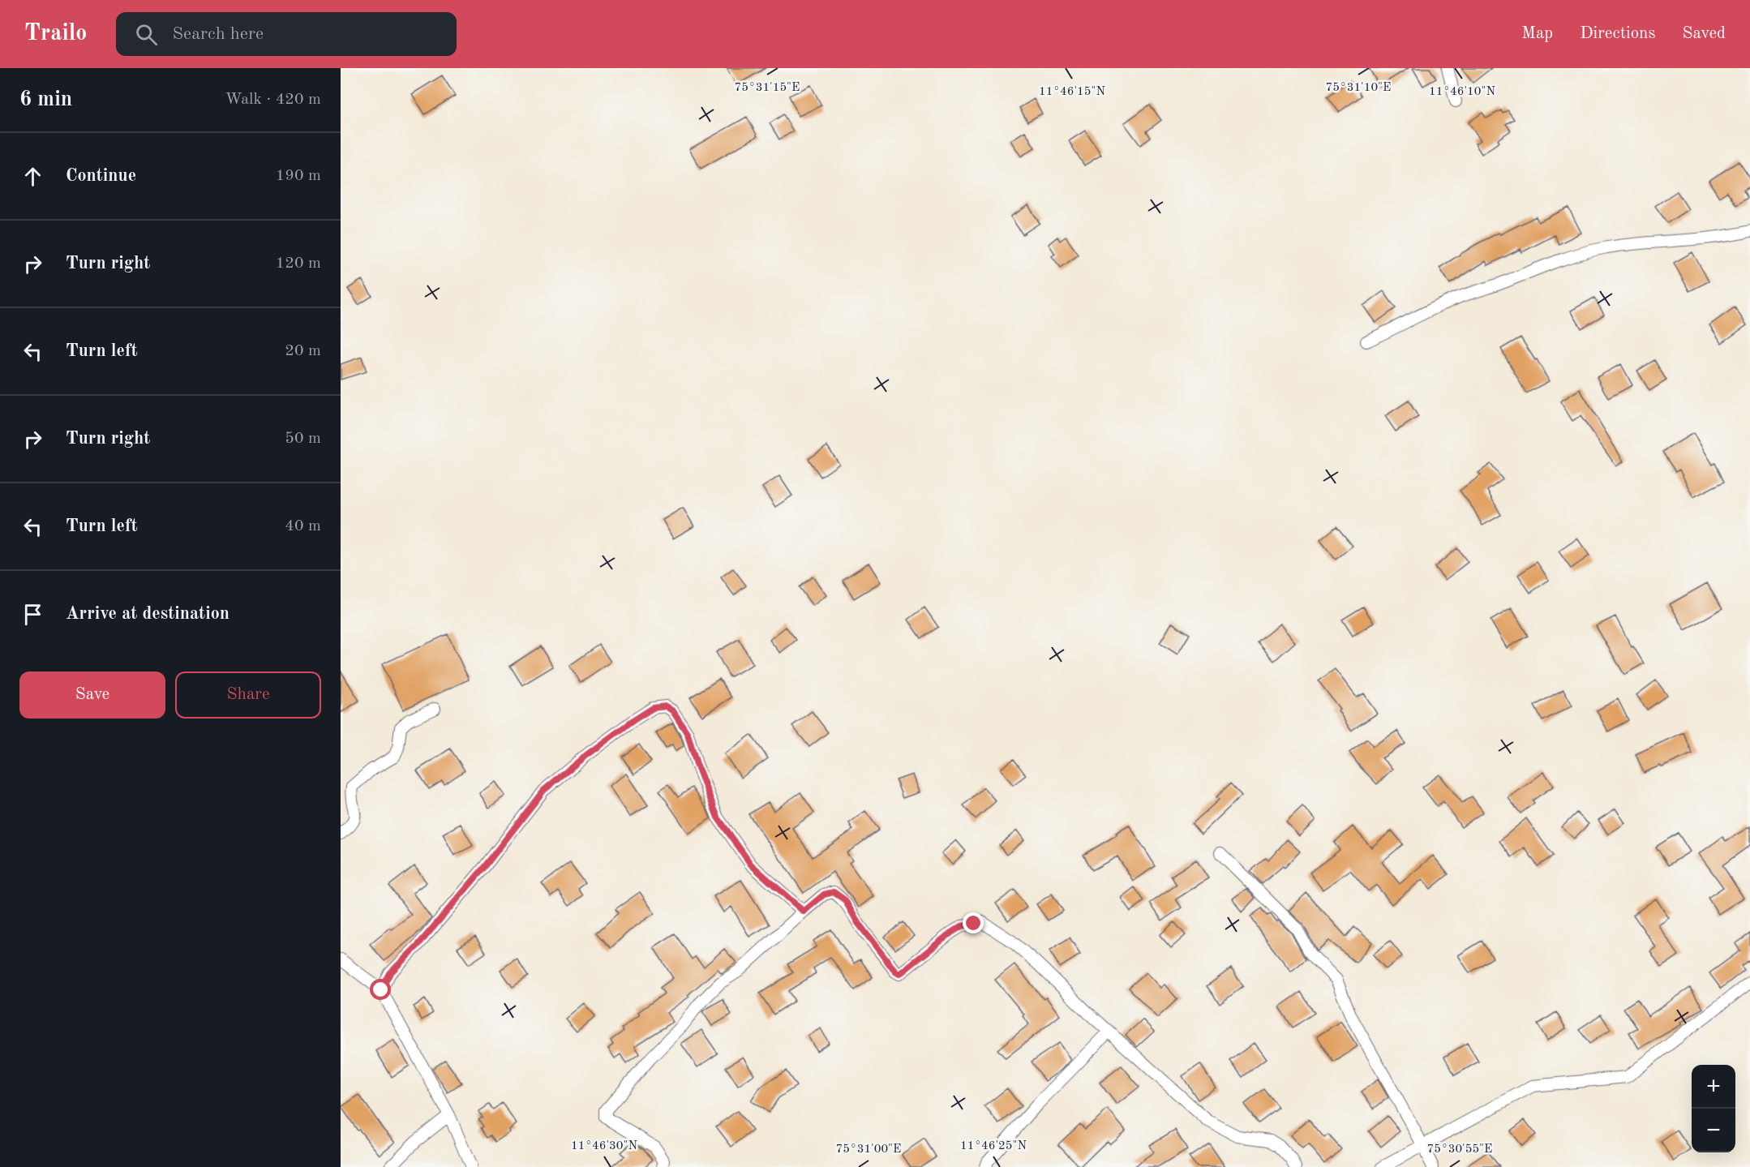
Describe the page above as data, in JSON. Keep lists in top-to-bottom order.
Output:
{
  "page": {
    "header": "Trailo",
    "search": "Search here",
    "nav": ["Map", "Directions", "Saved"],
    "heading": ["6 min", "Walk · 420 m"],
    "list": [
      ["Continue", "190 m"],
      ["Turn right", "120 m"],
      ["Turn left", "20 m"],
      ["Turn right", "50 m"],
      ["Turn left", "40 m"],
      "Arrive at destination"
    ],
    "buttons": ["Save", "Share"],
    "map_buttons": ["+", "−"]
  },
  "coordinates": [
    "75°31'15\"E",
    "75°31'10\"E",
    "11°46'15\"N",
    "11°46'10\"N",
    "11°46'30\"N",
    "11°46'25\"N",
    "75°31'00\"E",
    "75°30'55\"E"
  ]
}
